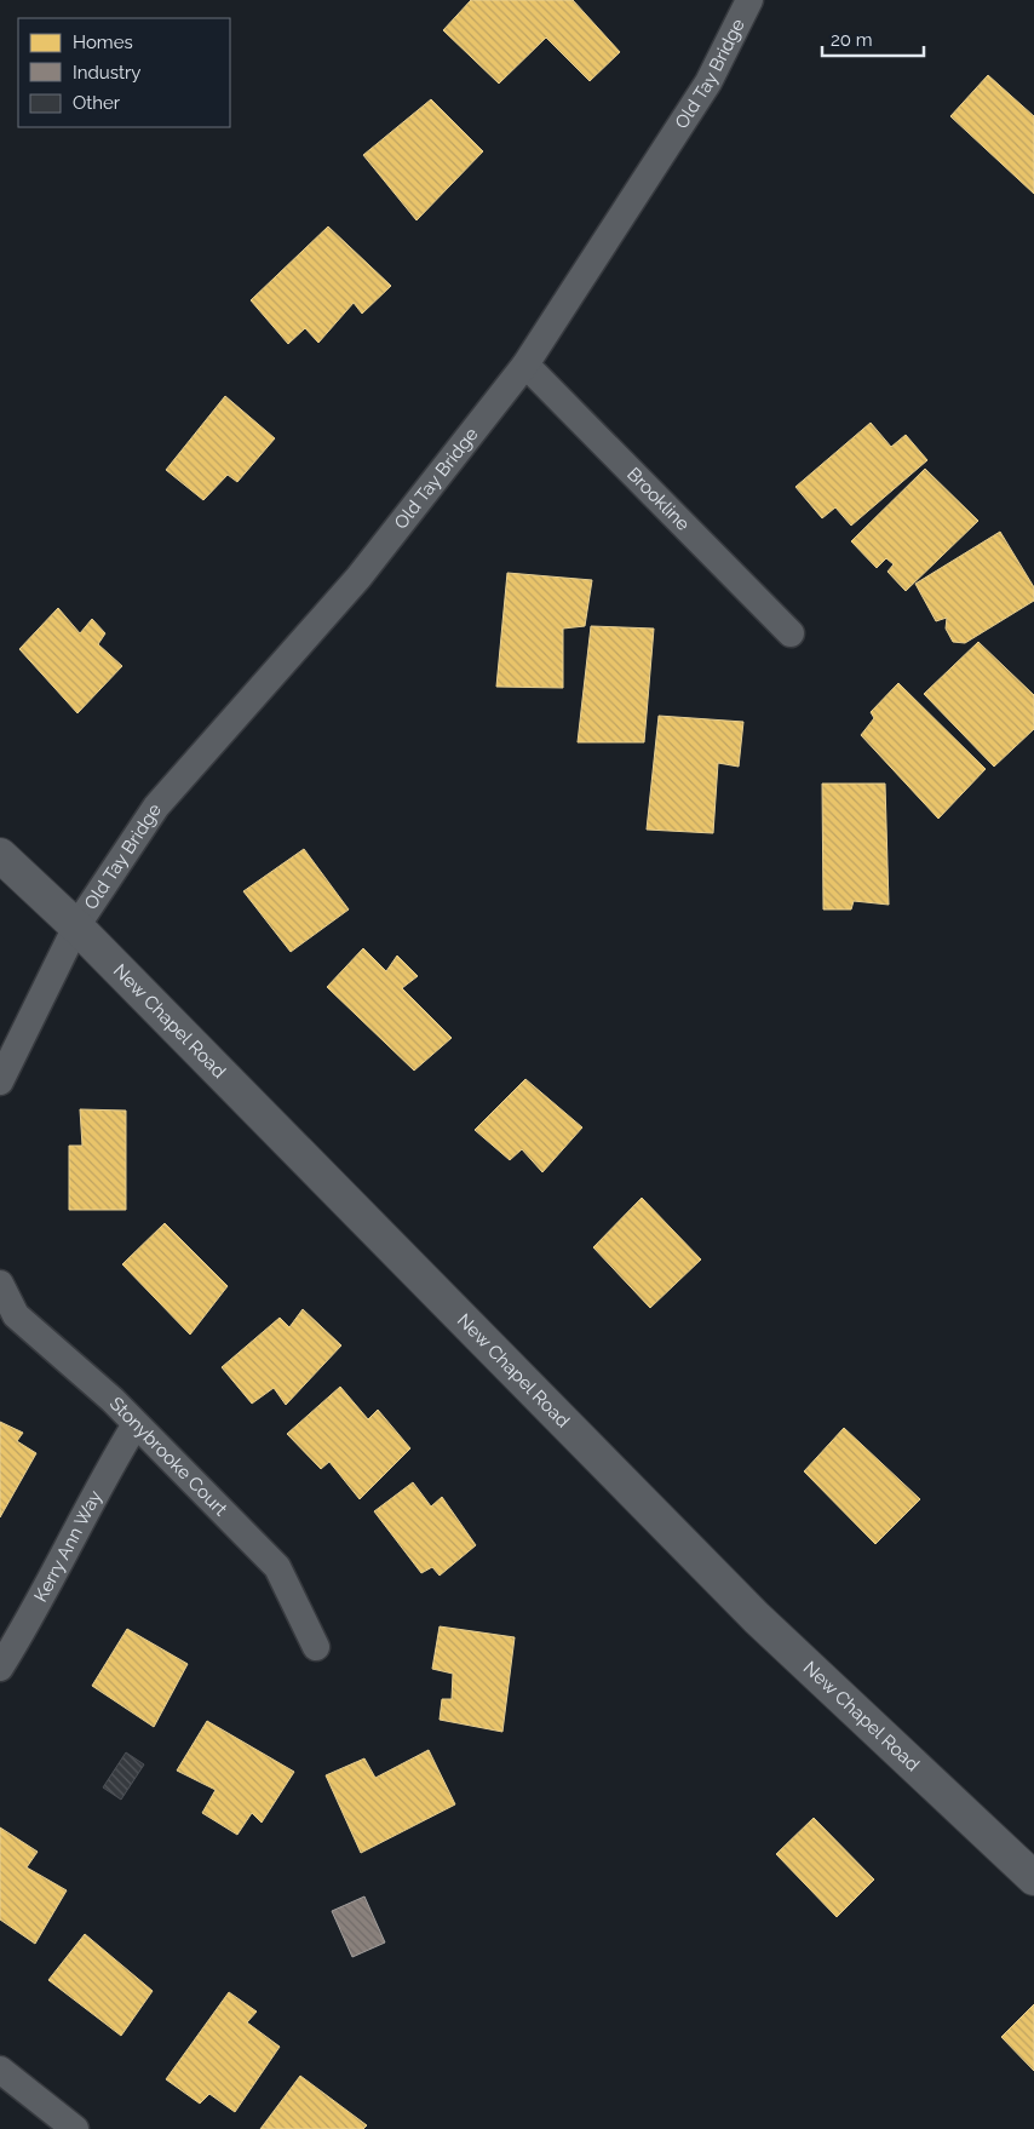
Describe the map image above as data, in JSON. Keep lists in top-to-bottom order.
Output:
{
  "streets": {
    "street": [
      "Old Tay Bridge",
      "Brookline",
      "New Chapel Road",
      "Stonybrooke Court",
      "Kerry Ann Way"
    ]
  },
  "crossings": [
    ["Old Tay Bridge", "Brookline"],
    ["Old Tay Bridge", "New Chapel Road"],
    ["Stonybrooke Court", "Kerry Ann Way"]
  ],
  "legend": ["Homes", "Industry", "Other"],
  "scale_bar": "20 m"
}
